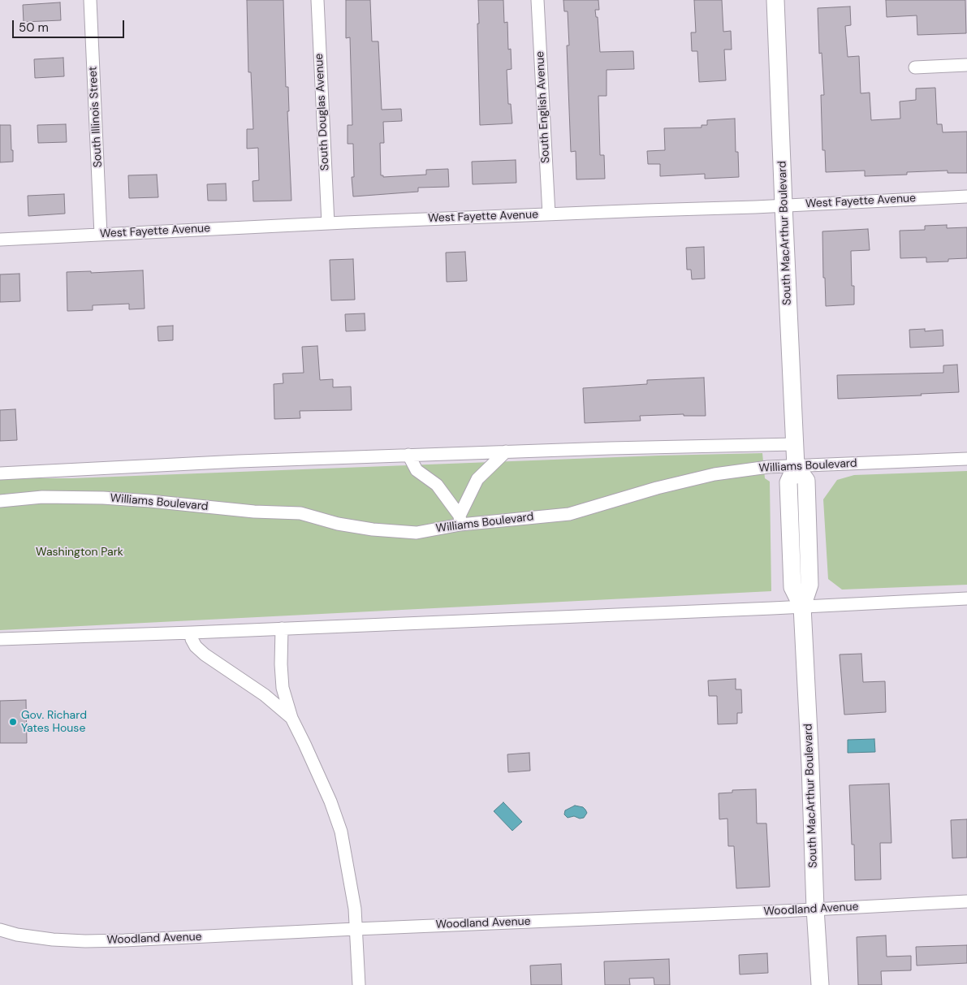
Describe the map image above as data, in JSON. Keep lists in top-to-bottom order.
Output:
{
  "streets": {
    "main road": ["South MacArthur Boulevard"],
    "street": [
      "South English Avenue",
      "South Douglas Avenue",
      "South Illinois Street",
      "West Fayette Avenue",
      "Williams Boulevard",
      "Woodland Avenue"
    ]
  },
  "crossings": [
    ["South English Avenue", "West Fayette Avenue"],
    ["South Douglas Avenue", "West Fayette Avenue"],
    ["South Illinois Street", "West Fayette Avenue"],
    ["West Fayette Avenue", "South MacArthur Boulevard"],
    ["South MacArthur Boulevard", "Williams Boulevard"],
    ["South MacArthur Boulevard", "Woodland Avenue"]
  ],
  "parks": ["Washington Park"],
  "places": ["Gov. Richard Yates House"],
  "scale_bar": "50 m"
}
